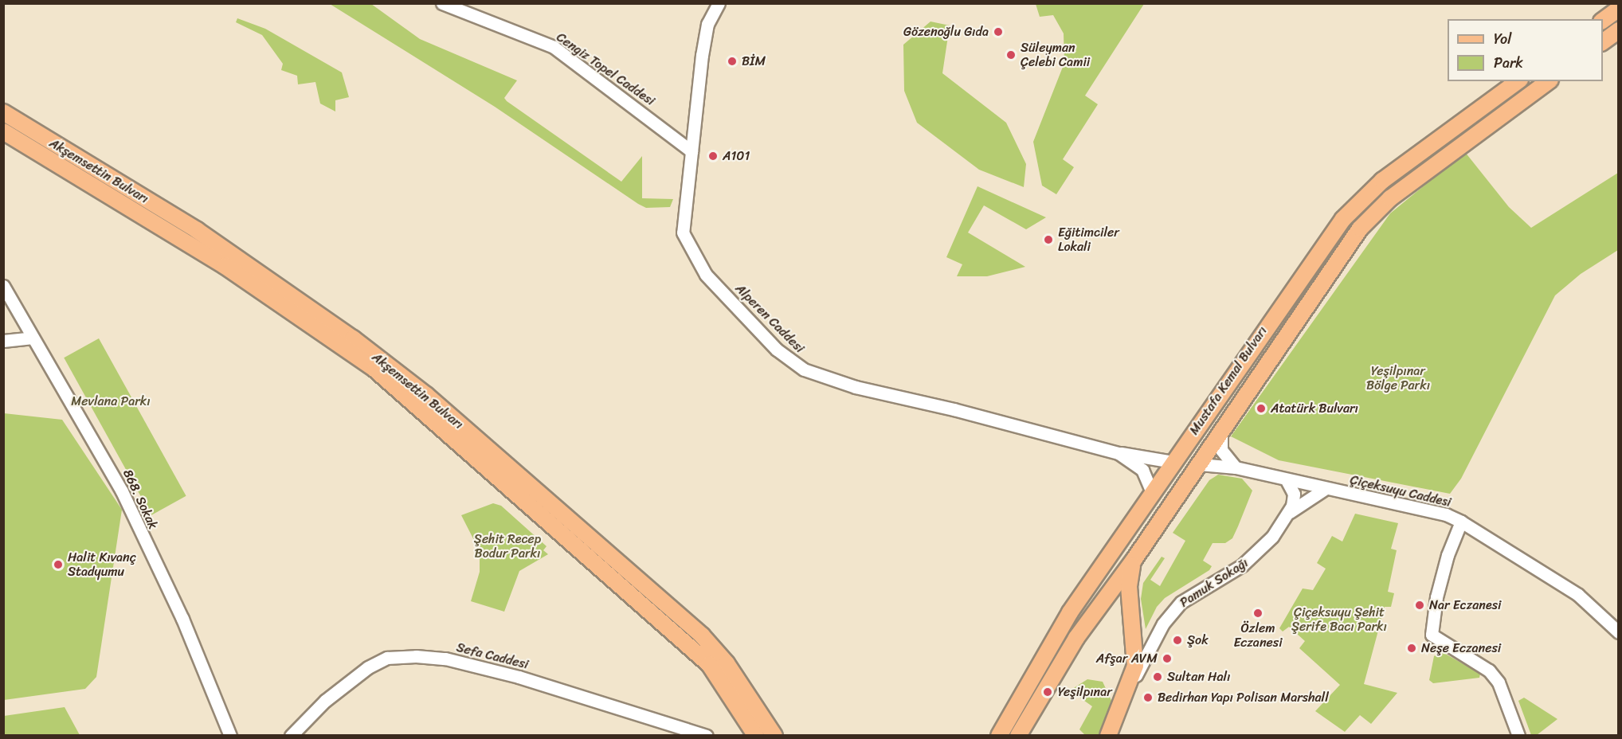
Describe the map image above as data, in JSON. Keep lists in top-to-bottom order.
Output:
{
  "streets": {
    "main road": ["Akşemsettin Bulvarı", "Mustafa Kemal Bulvarı", "Pamuk Sokağı"],
    "street": [
      "Cengiz Topel Caddesi",
      "Alperen Caddesi",
      "Çiçeksuyu Caddesi",
      "868. Sokak",
      "Sefa Caddesi"
    ]
  },
  "crossings": [
    ["Cengiz Topel Caddesi", "Alperen Caddesi"],
    ["Mustafa Kemal Bulvarı", "Çiçeksuyu Caddesi"],
    ["Mustafa Kemal Bulvarı", "Pamuk Sokağı"],
    ["Çiçeksuyu Caddesi", "Pamuk Sokağı"]
  ],
  "parks": [
    "Yeşilpınar Bölge Parkı",
    "Mevlana Parkı",
    "Şehit Recep Bodur Parkı",
    "Çiçeksuyu Şehit Şerife Bacı Parkı"
  ],
  "places": [
    "Gözenoğlu Gıda",
    "Süleyman Çelebi Camii",
    "BİM",
    "A101",
    "Eğitimciler Lokali",
    "Atatürk Bulvarı",
    "Halit Kıvanç Stadyumu",
    "Nar Eczanesi",
    "Özlem Eczanesi",
    "Şok",
    "Neşe Eczanesi",
    "Afşar AVM",
    "Sultan Halı",
    "Yeşilpınar",
    "Bedirhan Yapı Polisan Marshall"
  ],
  "legend": ["Yol", "Park"]
}
